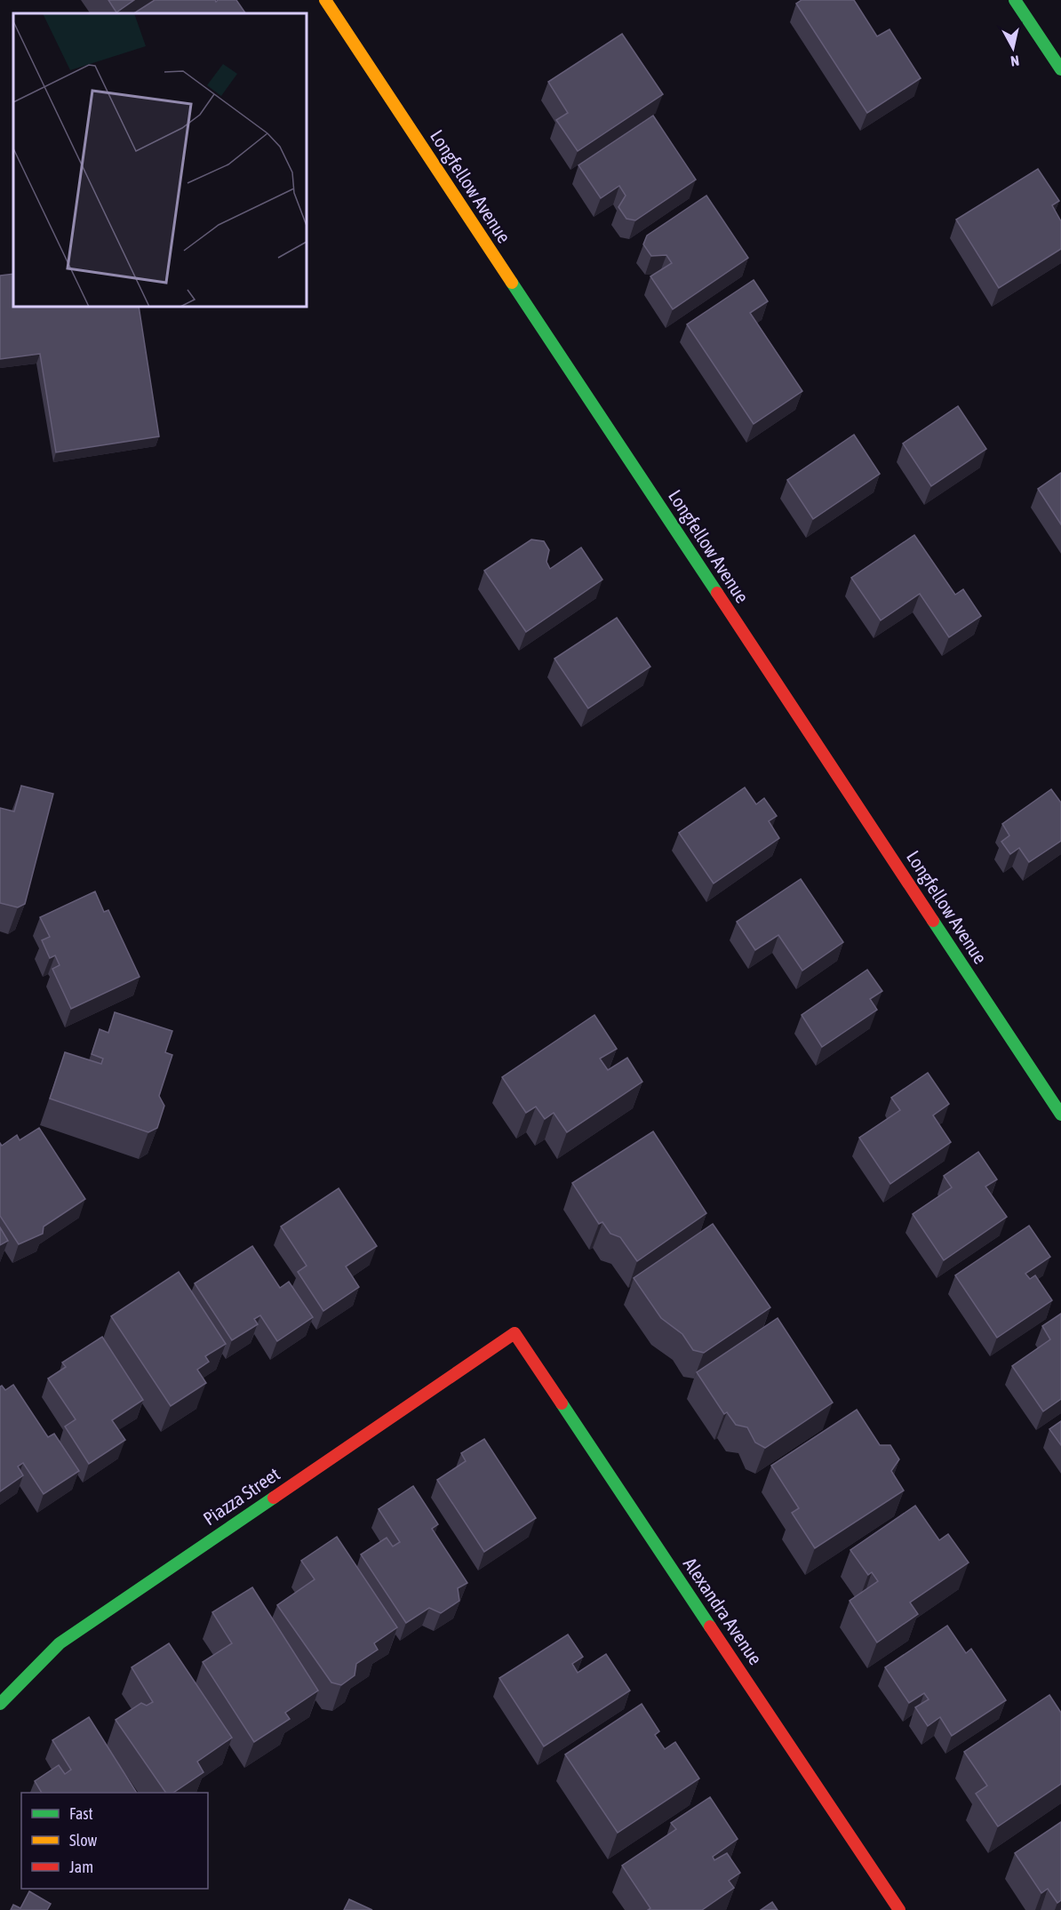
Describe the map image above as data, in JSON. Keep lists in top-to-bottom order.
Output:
{
  "streets": {
    "street": ["Longfellow Avenue", "Piazza Street", "Alexandra Avenue"]
  },
  "crossings": [
    ["Piazza Street", "Alexandra Avenue"]
  ],
  "legend": ["Fast", "Slow", "Jam"],
  "north": "bottom"
}
